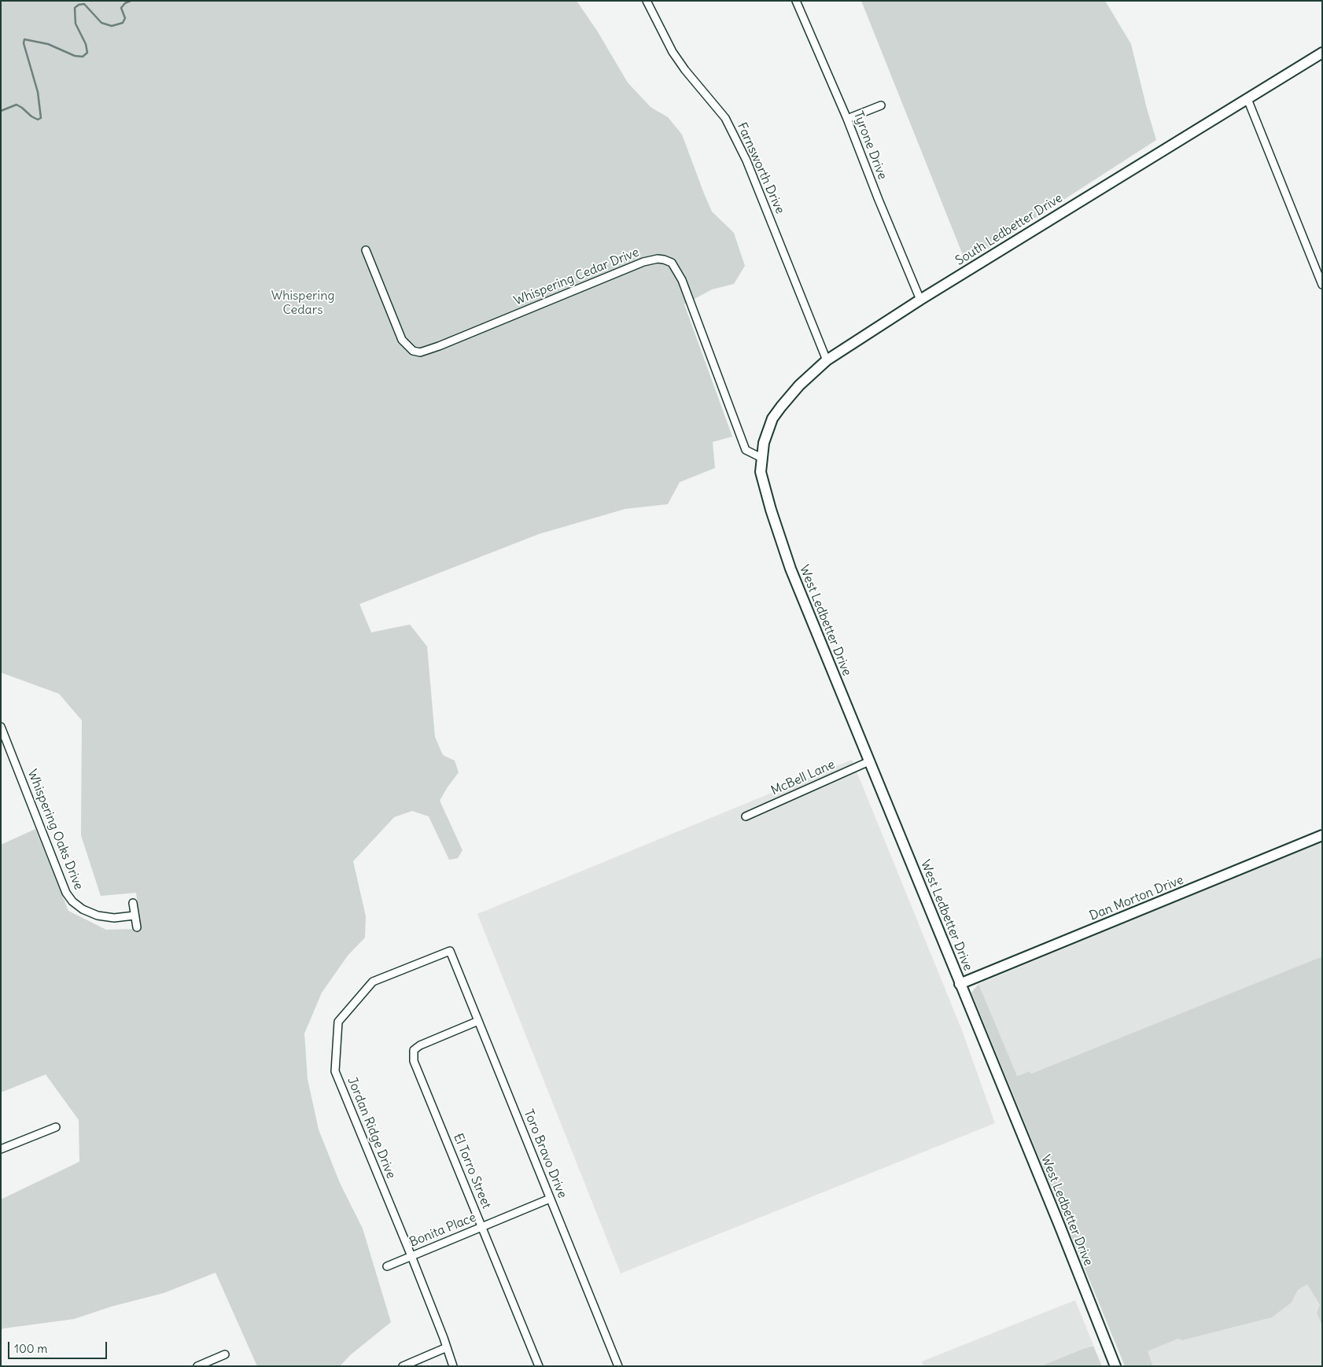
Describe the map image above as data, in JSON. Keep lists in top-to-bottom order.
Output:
{
  "streets": {
    "street": [
      "Tyrone Drive",
      "Farnsworth Drive",
      "South Ledbetter Drive",
      "Whispering Cedar Drive",
      "West Ledbetter Drive",
      "McBell Lane",
      "Whispering Oaks Drive",
      "Dan Morton Drive",
      "Jordan Ridge Drive",
      "Toro Bravo Drive",
      "El Torro Street",
      "Bonita Place"
    ]
  },
  "crossings": [
    ["Tyrone Drive", "South Ledbetter Drive"],
    ["Farnsworth Drive", "South Ledbetter Drive"],
    ["South Ledbetter Drive", "Whispering Cedar Drive"],
    ["South Ledbetter Drive", "West Ledbetter Drive"],
    ["West Ledbetter Drive", "McBell Lane"],
    ["West Ledbetter Drive", "Dan Morton Drive"],
    ["Jordan Ridge Drive", "Toro Bravo Drive"],
    ["Jordan Ridge Drive", "Bonita Place"],
    ["Toro Bravo Drive", "El Torro Street"],
    ["Toro Bravo Drive", "Bonita Place"],
    ["El Torro Street", "Bonita Place"]
  ],
  "parks": ["Whispering Cedars"],
  "scale_bar": "100 m"
}
